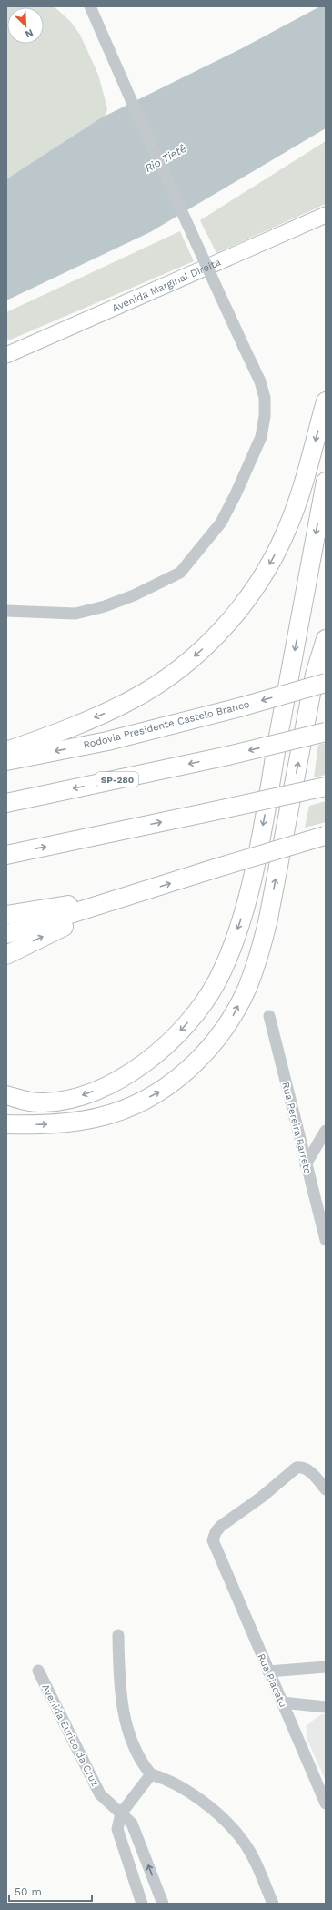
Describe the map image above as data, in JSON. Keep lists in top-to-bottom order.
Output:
{
  "streets": {
    "highway": ["Rodovia Presidente Castelo Branco", "SP-280"],
    "main road": ["Avenida Marginal Direita"],
    "street": ["Rua Pereira Barreto", "Rua Piacatu", "Avenida Eurico da Cruz"]
  },
  "water": ["Rio Tietê"],
  "scale_bar": "50 m",
  "north": "bottom right"
}
